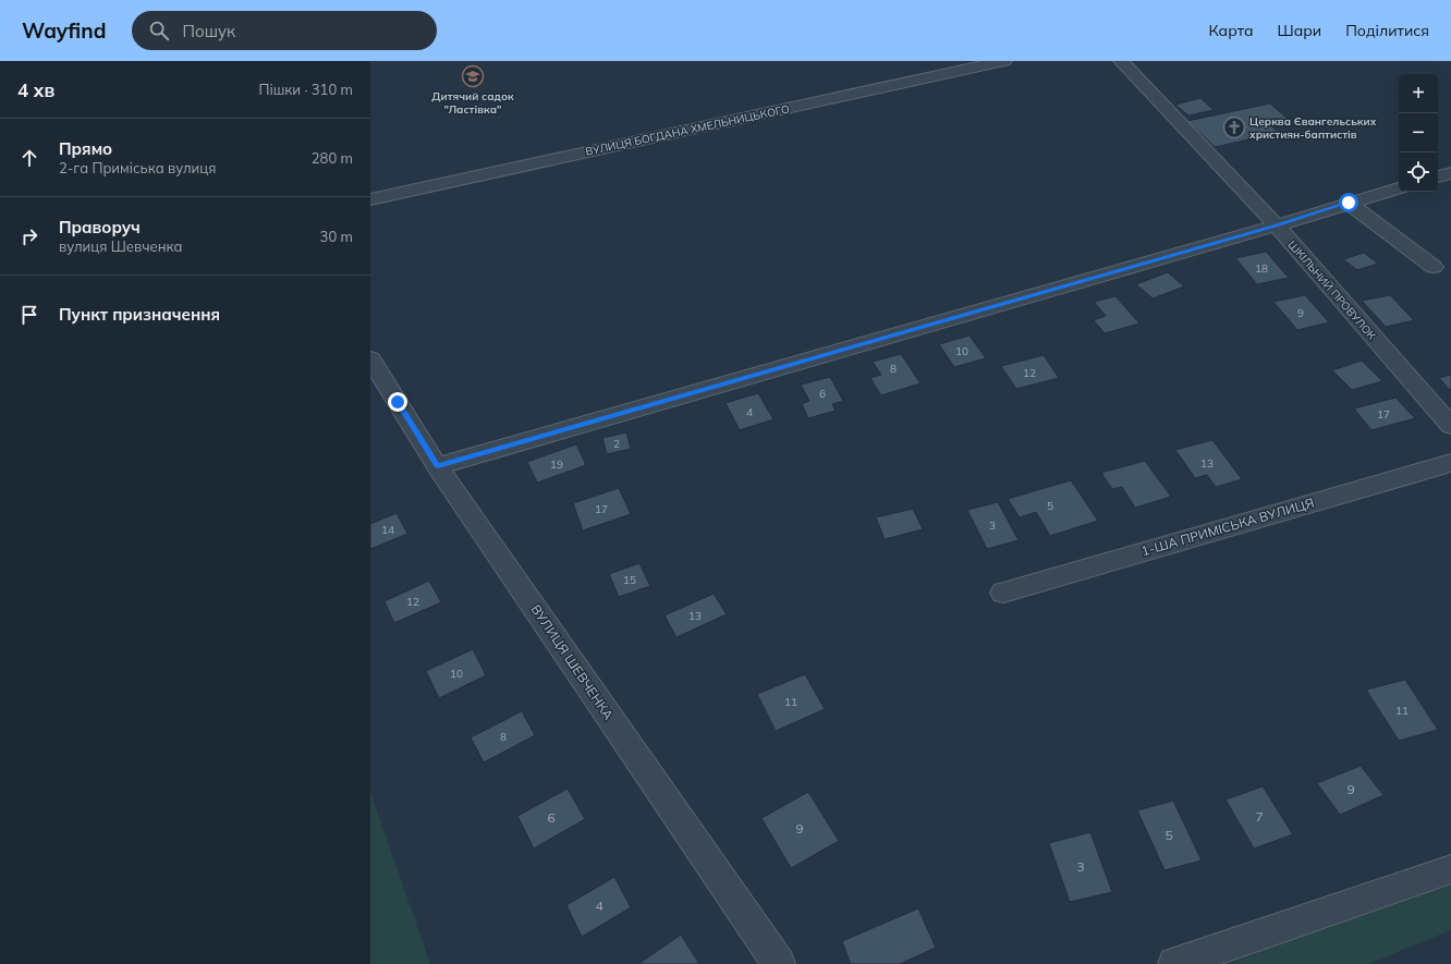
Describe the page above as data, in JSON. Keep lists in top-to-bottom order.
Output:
{
  "streets": {
    "street": [
      "ВУЛИЦЯ БОГДАНА ХМЕЛЬНИЦЬКОГО",
      "ШКІЛЬНИЙ ПРОВУЛОК",
      "1-ША ПРИМІСЬКА ВУЛИЦЯ",
      "ВУЛИЦЯ ШЕВЧЕНКА"
    ]
  },
  "places": {
    "school or university": ["Дитячий садок \"Ластівка\""],
    "church": ["Церква Євангельських християн-баптистів"]
  },
  "house_numbers": [
    "18",
    "9",
    "10",
    "8",
    "12",
    "6",
    "4",
    "17",
    "2",
    "13",
    "19",
    "5",
    "17",
    "3",
    "14",
    "15",
    "12",
    "13",
    "10",
    "11",
    "11",
    "8",
    "9",
    "7",
    "6",
    "9",
    "5",
    "3",
    "4"
  ],
  "page": {
    "header": "Wayfind",
    "search": "Пошук",
    "nav": ["Карта", "Шари", "Поділитися"],
    "heading": ["4 хв", "Пішки · 310 m"],
    "map_buttons": ["+", "−"],
    "list": [
      ["Прямо", "2-га Приміська вулиця", "280 m"],
      ["Праворуч", "вулиця Шевченка", "30 m"],
      "Пункт призначення"
    ]
  }
}
